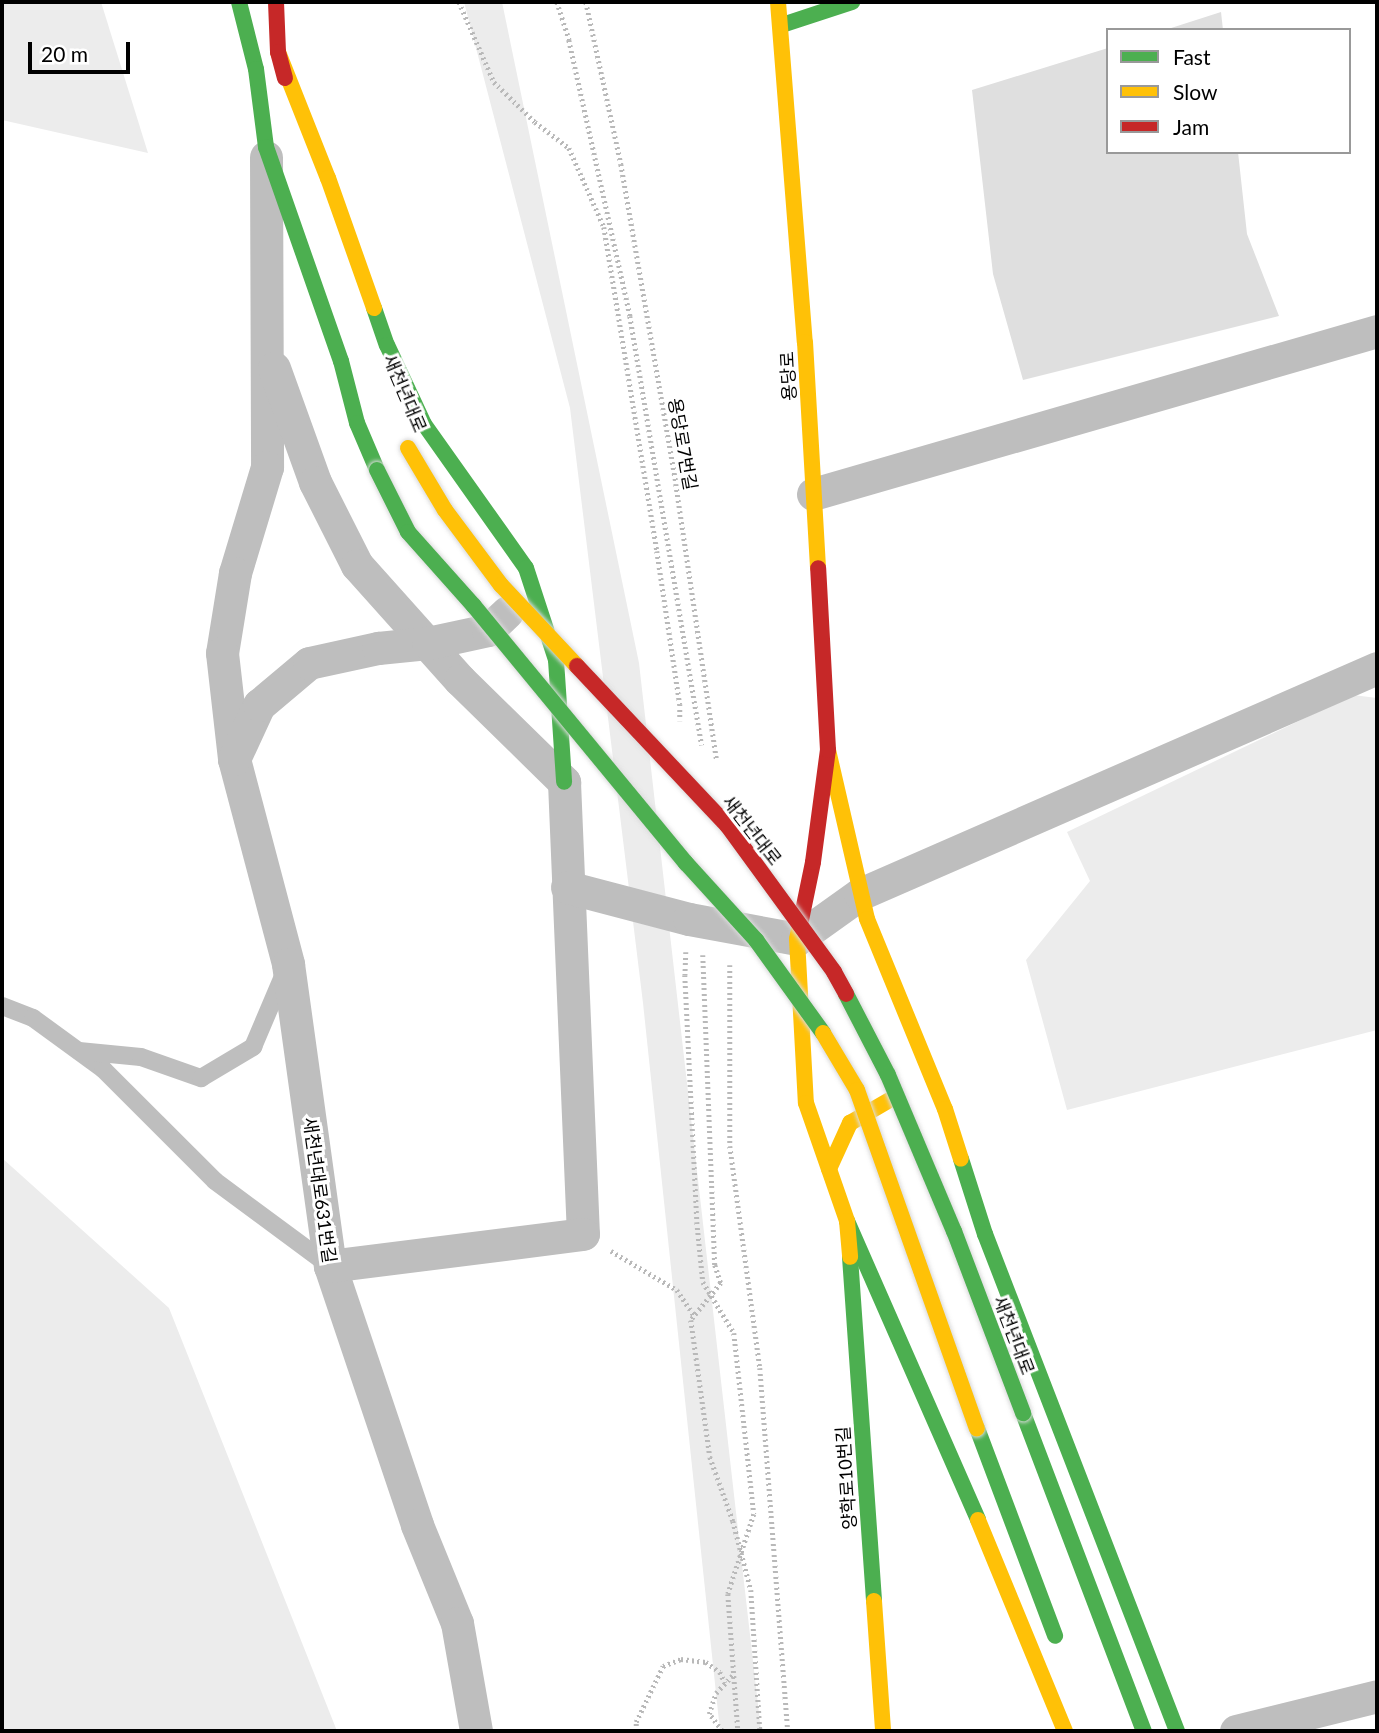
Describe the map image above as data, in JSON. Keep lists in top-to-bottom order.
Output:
{
  "streets": {
    "main road": ["용당로", "새천년대로", "양학로10번길"],
    "street": ["새천년대로631번길"],
    "path": ["용당로7번길"]
  },
  "legend": ["Fast", "Slow", "Jam"],
  "scale_bar": "20 m"
}
